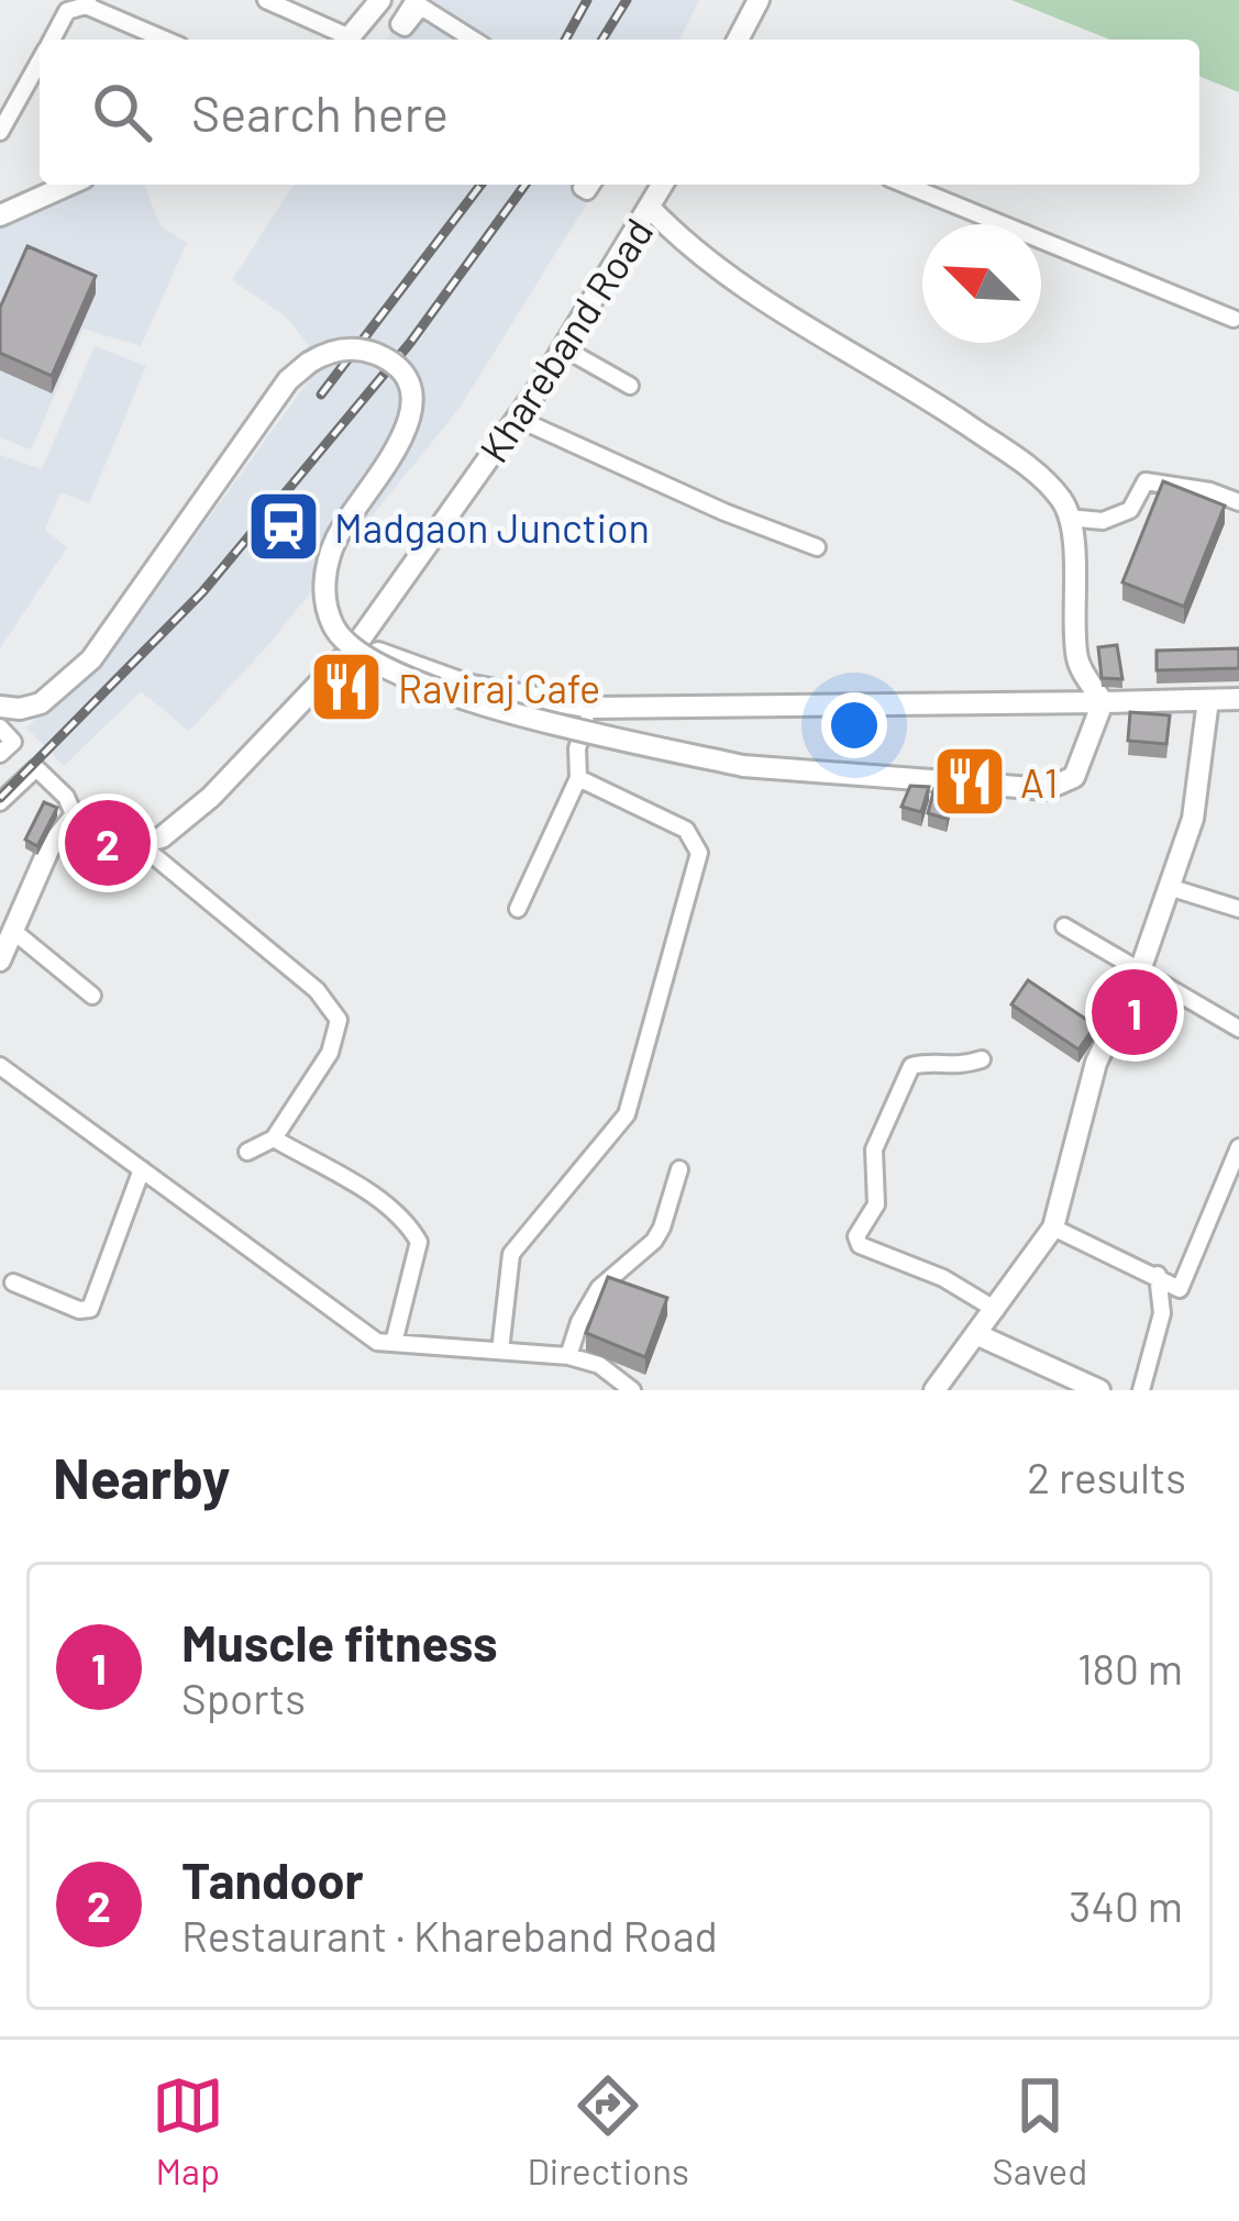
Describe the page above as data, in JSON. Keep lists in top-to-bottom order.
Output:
{
  "streets": {
    "main road": ["Khareband Road"]
  },
  "places": {
    "station": ["Madgaon Junction"],
    "restaurant": ["Raviraj Cafe", "A1"]
  },
  "north": "top left",
  "page": {
    "search": "Search here",
    "pins": ["2", "1"],
    "heading": ["Nearby", "2 results"],
    "list": [
      {
        "mark": "1",
        "name": "Muscle fitness",
        "note": "Sports",
        "value": "180 m"
      },
      {
        "mark": "2",
        "name": "Tandoor",
        "note": "Restaurant · Khareband Road",
        "value": "340 m"
      }
    ],
    "nav": ["Map", "Directions", "Saved"]
  }
}
